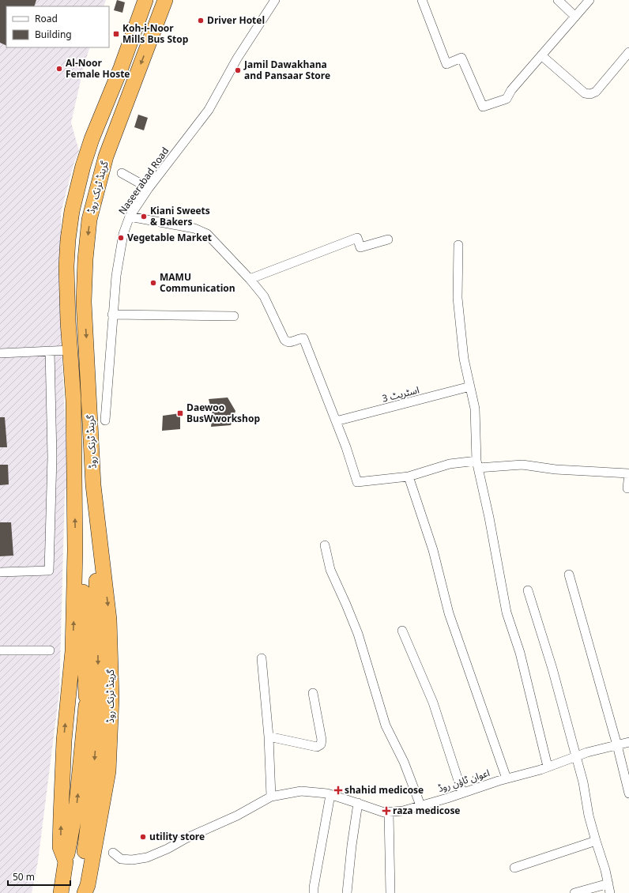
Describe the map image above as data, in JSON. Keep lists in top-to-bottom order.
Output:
{
  "streets": {
    "highway": ["گرینڈ ٹرنک روڈ"],
    "street": ["Naseerabad Road", "اسٹریٹ 3", "اعوان ٹاؤن روڈ"]
  },
  "places": {
    "other": [
      "Driver Hotel",
      "Al-Noor Female Hoste",
      "Jamil Dawakhana and Pansaar Store",
      "Kiani Sweets & Bakers",
      "Vegetable Market",
      "MAMU Communication",
      "utility store"
    ],
    "transit": ["Koh-i-Noor Mills Bus Stop", "Daewoo BusWworkshop"],
    "health": ["shahid medicose", "raza medicose"]
  },
  "legend": ["Road", "Building"],
  "scale_bar": "50 m"
}
